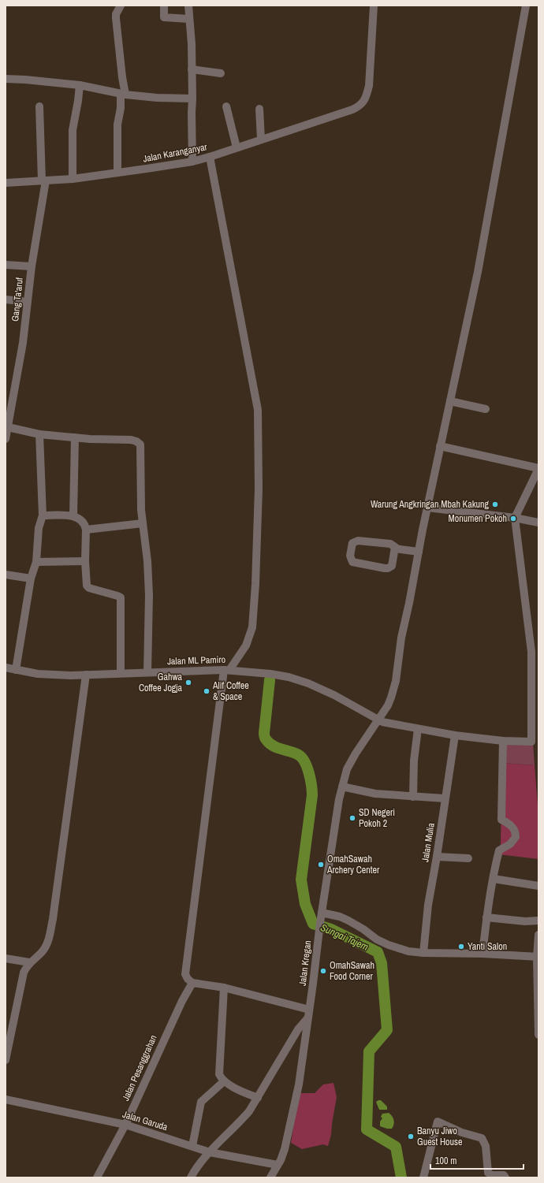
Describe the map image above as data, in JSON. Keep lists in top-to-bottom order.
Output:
{
  "streets": {
    "street": [
      "Jalan Karanganyar",
      "Gang Ta'aruf",
      "Jalan ML Pamiro",
      "Jalan Mulia",
      "Jalan Kregan",
      "Jalan Pesanggrahan",
      "Jalan Garuda"
    ]
  },
  "crossings": [
    ["Jalan Karanganyar", "Gang Ta'aruf"],
    ["Jalan ML Pamiro", "Jalan Mulia"],
    ["Jalan ML Pamiro", "Jalan Kregan"],
    ["Jalan Kregan", "Jalan Garuda"],
    ["Jalan Pesanggrahan", "Jalan Garuda"]
  ],
  "water": ["Sungai Tajem"],
  "places": [
    "Warung Angkringan Mbah Kakung",
    "Monumen Pokoh",
    "Gahwa Coffee Jogja",
    "Alif Coffee & Space",
    "SD Negeri Pokoh 2",
    "OmahSawah Archery Center",
    "Yanti Salon",
    "OmahSawah Food Corner",
    "Banyu Jiwo Guest House"
  ],
  "scale_bar": "100 m"
}
